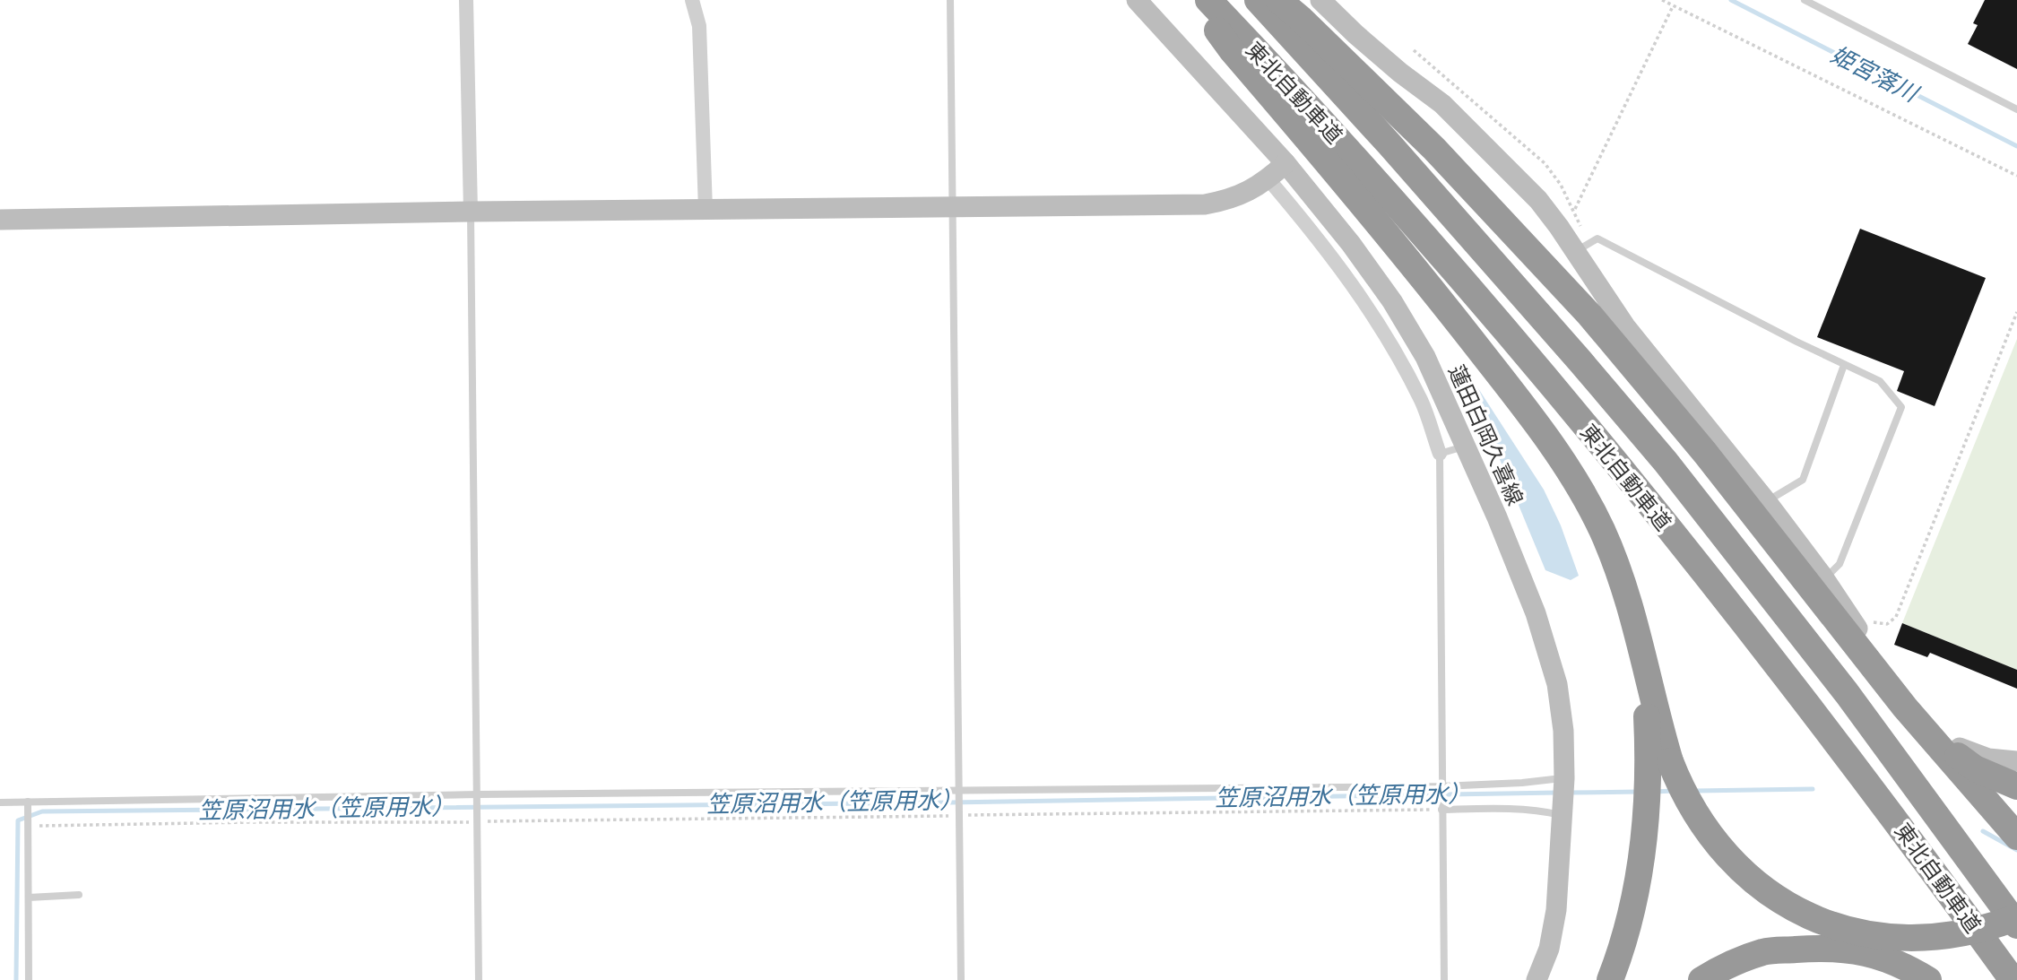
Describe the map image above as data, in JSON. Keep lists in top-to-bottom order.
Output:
{
  "streets": {
    "highway": ["東北自動車道"],
    "street": ["蓮田白岡久喜線"]
  },
  "water": ["姫宮落川", "笠原沼用水（笠原用水）"]
}
